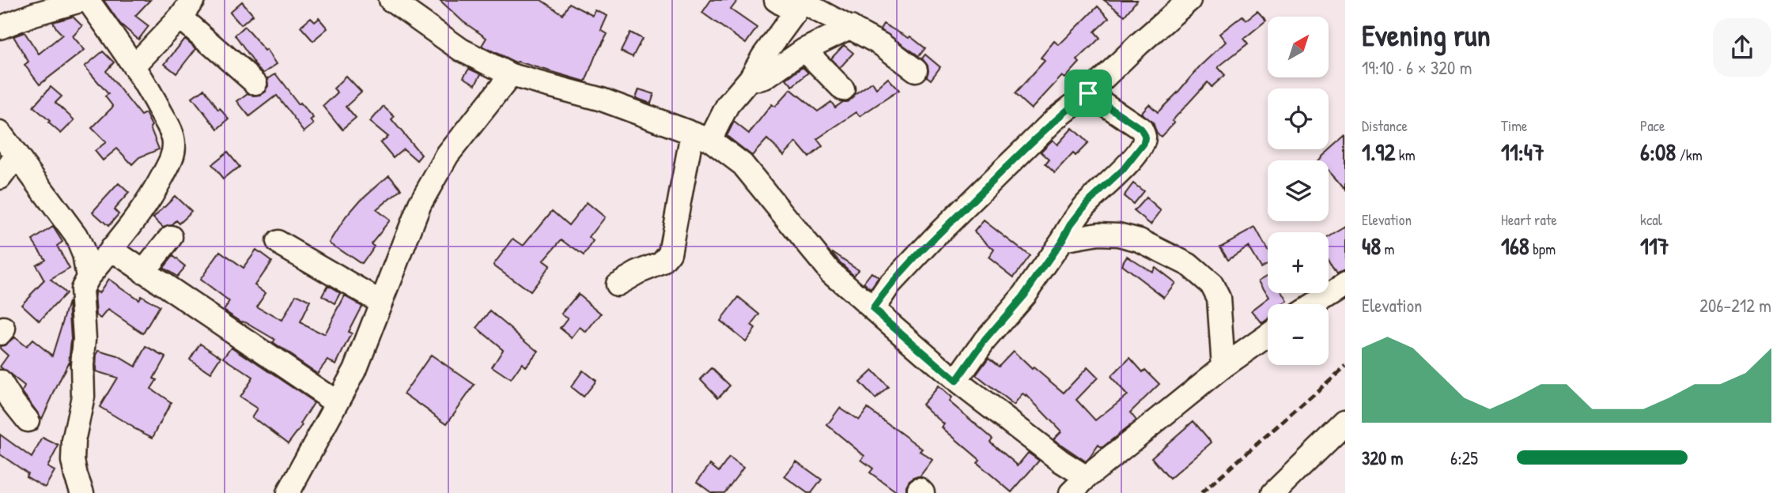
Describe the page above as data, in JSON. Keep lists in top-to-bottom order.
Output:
{
  "north": "top right",
  "page": {
    "heading": ["Evening run", "19:10 · 6 × 320 m"],
    "map_buttons": ["+", "−"],
    "stats": [
      ["Distance", "1.92 km"],
      ["Time", "11:47"],
      ["Pace", "6:08 /km"],
      ["Elevation", "48 m"],
      ["Heart rate", "168 bpm"],
      ["kcal", "117"]
    ],
    "chart": ["Elevation", "206–212 m"],
    "list": [
      {
        "name": "320 m",
        "note": "6:25"
      }
    ]
  }
}
